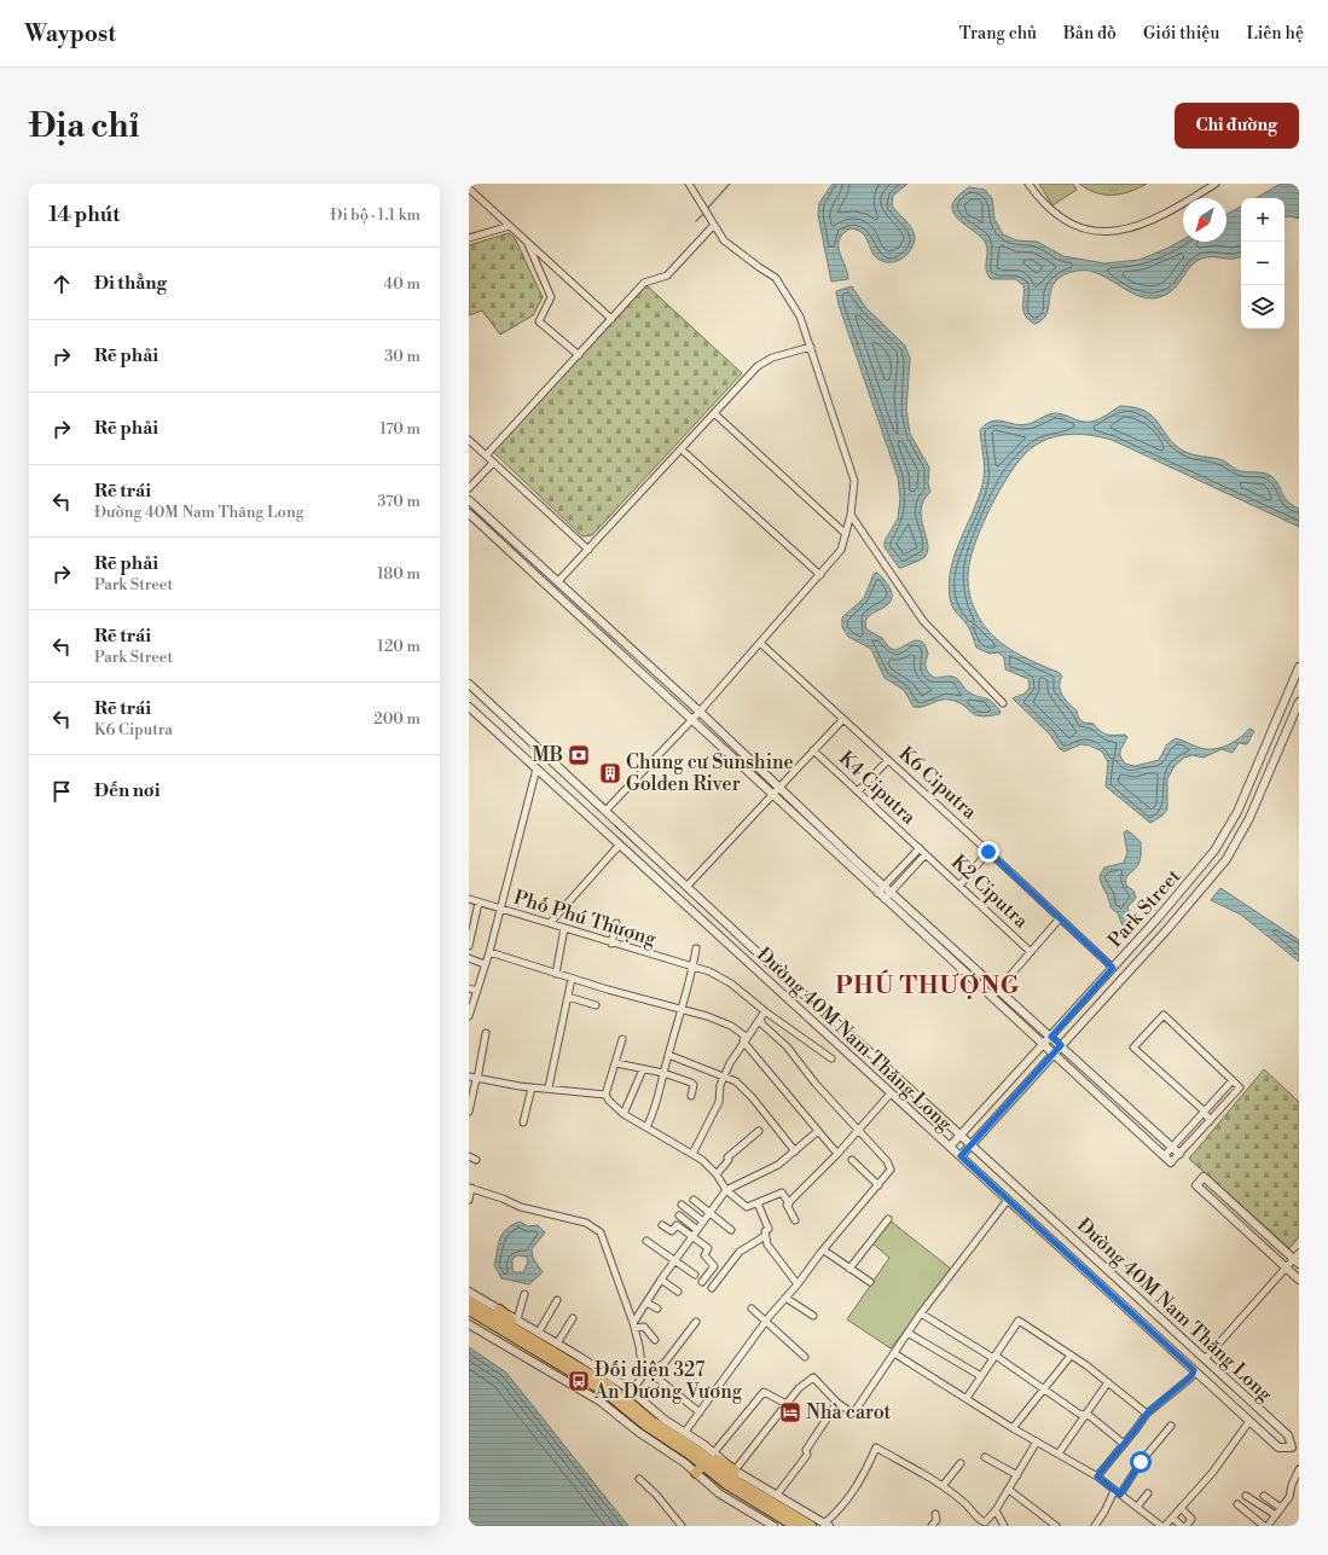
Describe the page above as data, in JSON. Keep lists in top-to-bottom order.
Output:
{
  "streets": {
    "street": [
      "K6 Ciputra",
      "K4 Ciputra",
      "K2 Ciputra",
      "Park Street",
      "Phố Phú Thượng",
      "Đường 40M Nam Thăng Long"
    ]
  },
  "crossings": [
    ["K6 Ciputra", "Park Street"],
    ["K4 Ciputra", "K2 Ciputra"],
    ["Park Street", "Đường 40M Nam Thăng Long"]
  ],
  "districts": ["PHÚ THƯỢNG"],
  "places": {
    "bank": ["MB"],
    "building": ["Chung cư Sunshine Golden River"],
    "bus stop": ["Đối diện 327 An Dương Vương"],
    "hotel": ["Nhà carot"]
  },
  "north": "bottom left",
  "page": {
    "header": "Waypost",
    "nav": [
      "Trang chủ",
      "Bản đồ",
      "Giới thiệu",
      "Liên hệ"
    ],
    "buttons": "Chỉ đường",
    "title": "Địa chỉ",
    "heading": ["14 phút", "Đi bộ · 1.1 km"],
    "map_buttons": ["+", "−"],
    "list": [
      ["Đi thẳng", "40 m"],
      ["Rẽ phải", "30 m"],
      ["Rẽ phải", "170 m"],
      ["Rẽ trái", "Đường 40M Nam Thăng Long", "370 m"],
      ["Rẽ phải", "Park Street", "180 m"],
      ["Rẽ trái", "Park Street", "120 m"],
      ["Rẽ trái", "K6 Ciputra", "200 m"],
      "Đến nơi"
    ]
  }
}
